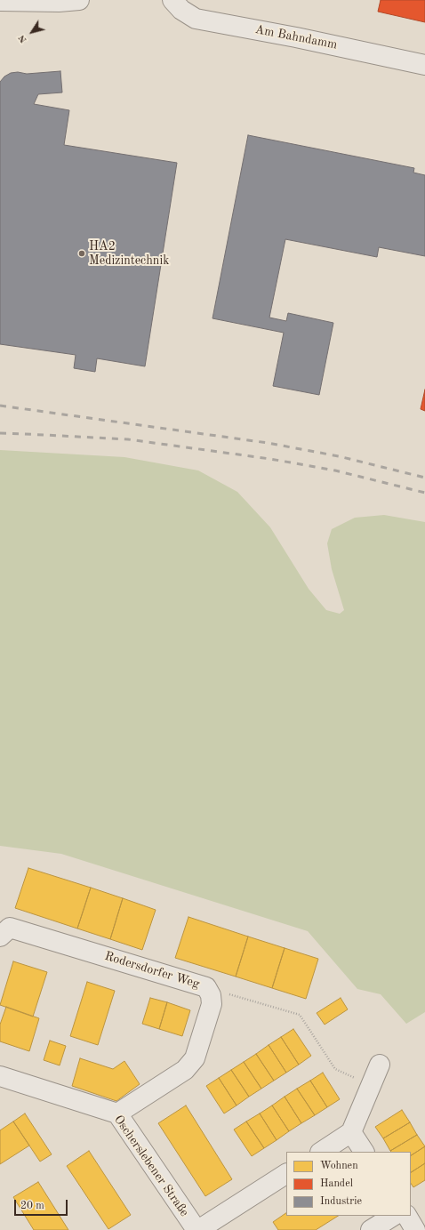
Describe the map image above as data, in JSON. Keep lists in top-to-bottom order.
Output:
{
  "streets": {
    "street": ["Am Bahndamm", "Rodersdorfer Weg", "Oscherslebener Straße"]
  },
  "crossings": [
    ["Rodersdorfer Weg", "Oscherslebener Straße"]
  ],
  "places": ["HA2 Medizintechnik"],
  "legend": ["Wohnen", "Handel", "Industrie"],
  "scale_bar": "20 m",
  "north": "bottom left"
}
